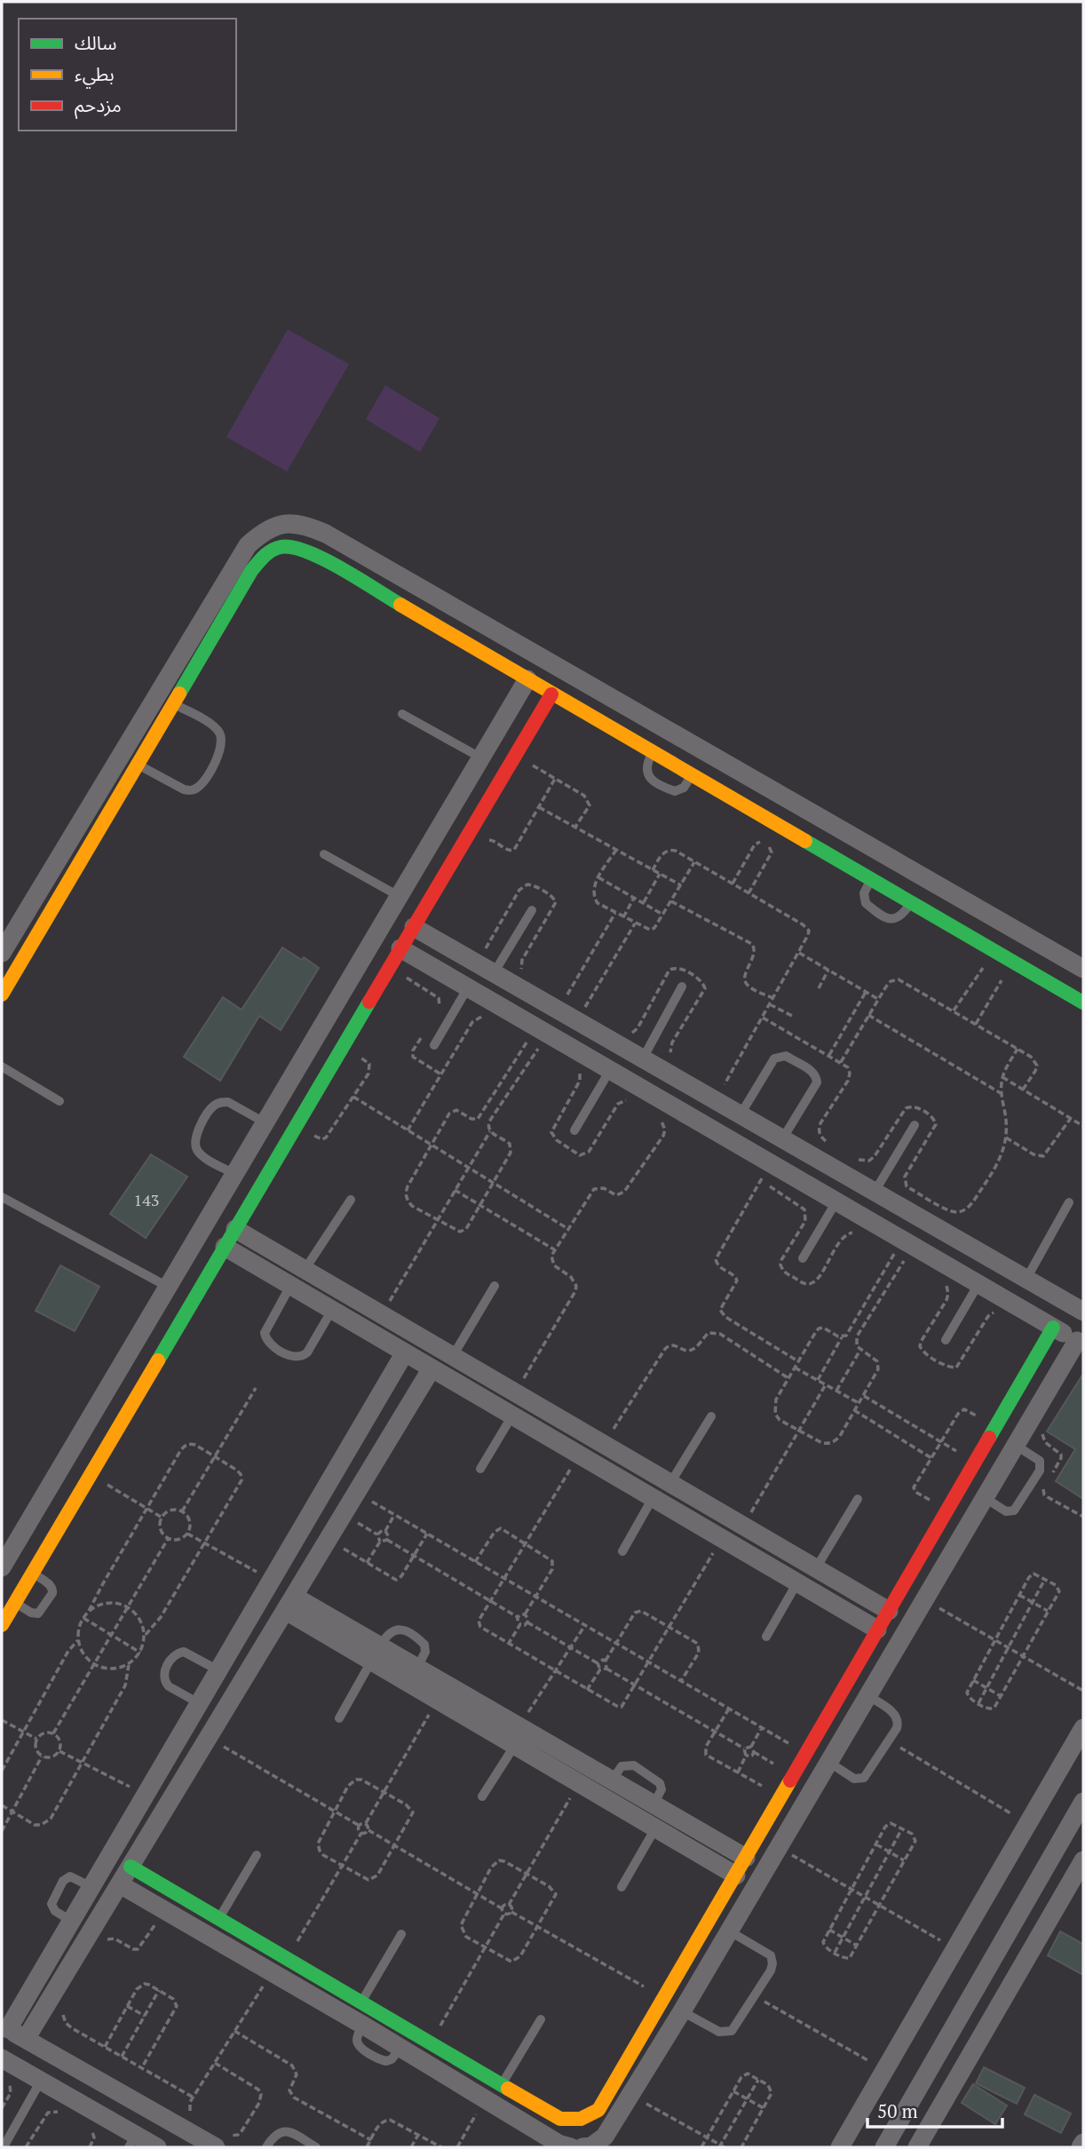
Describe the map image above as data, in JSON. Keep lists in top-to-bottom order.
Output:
{
  "house_numbers": ["143"],
  "legend": ["سالك", "بطيء", "مزدحم"],
  "scale_bar": "50 m"
}
